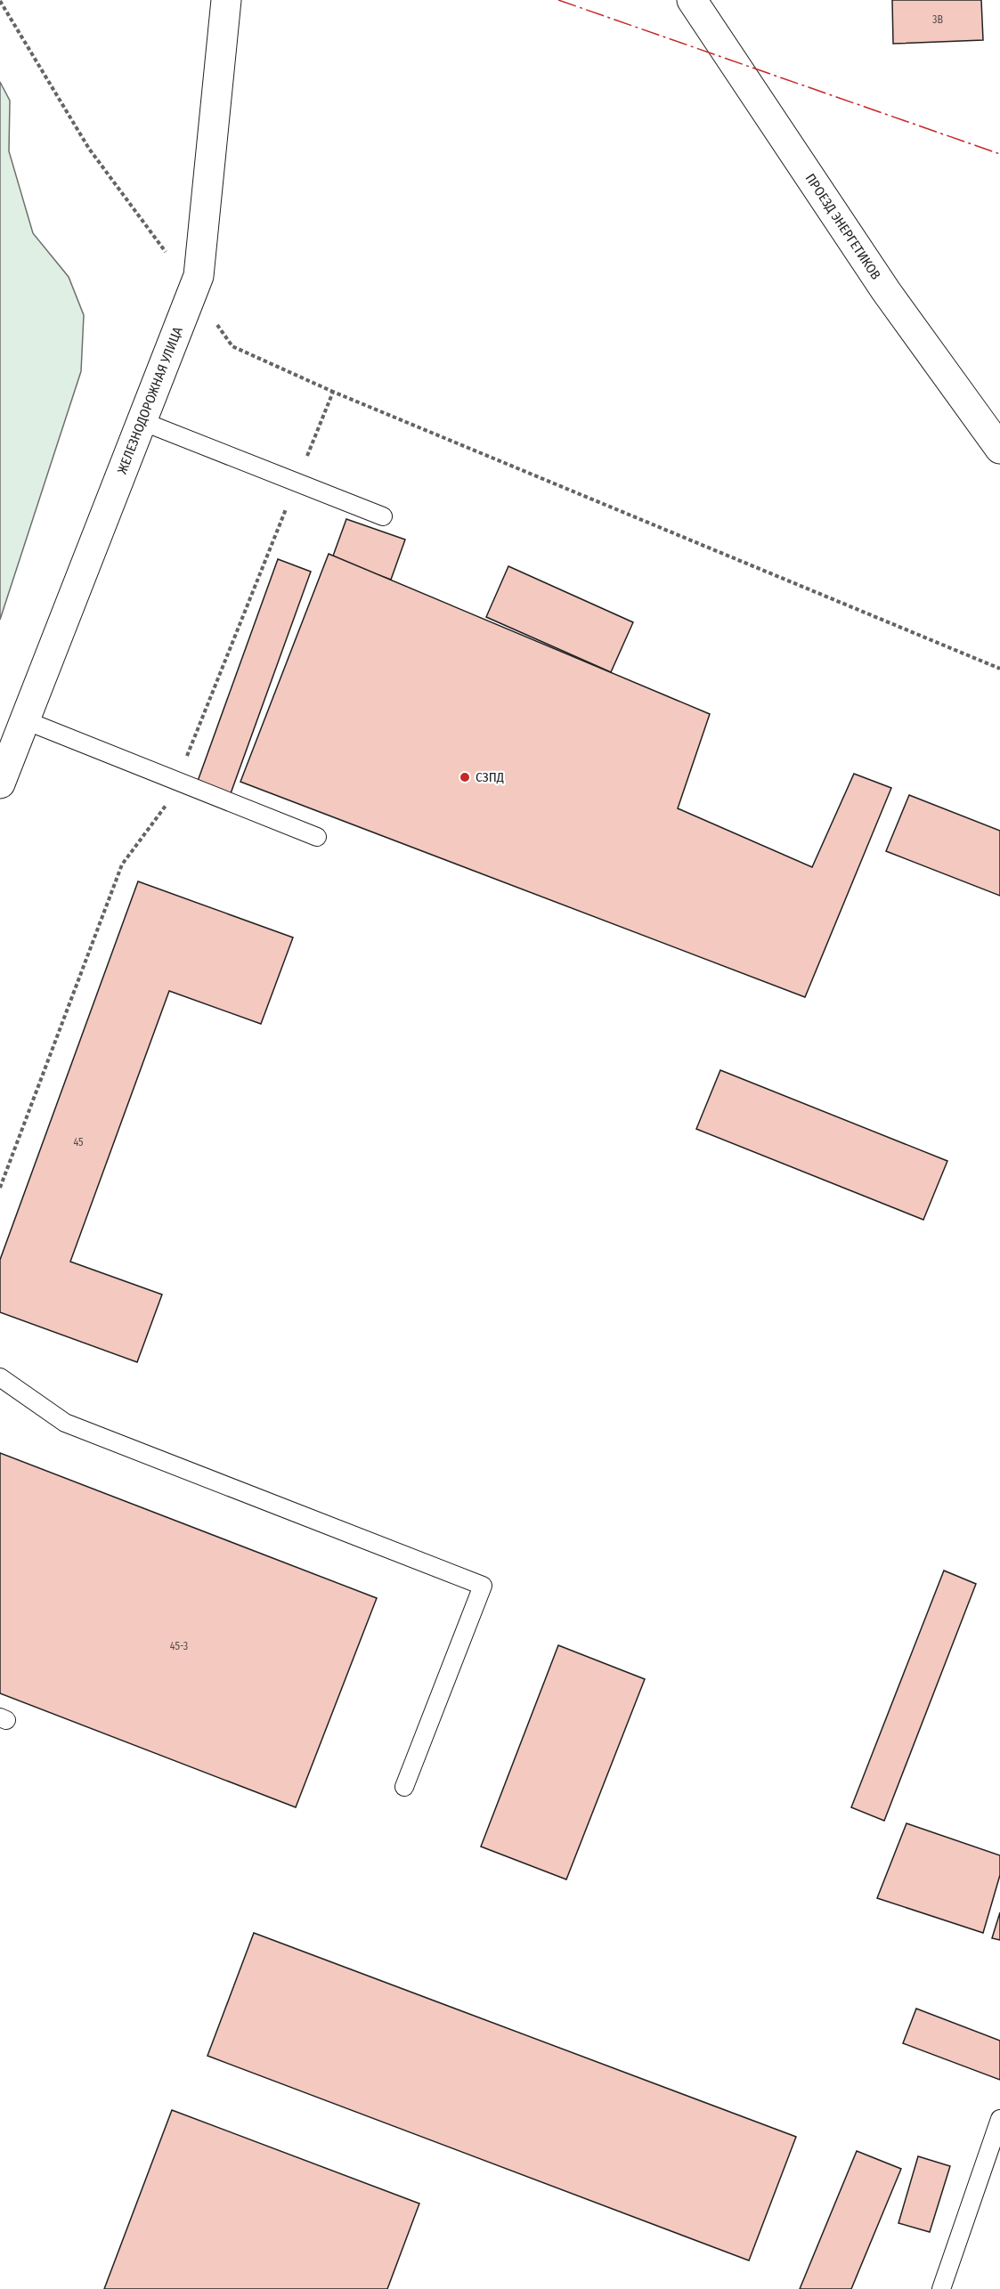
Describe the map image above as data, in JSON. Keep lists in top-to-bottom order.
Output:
{
  "streets": {
    "street": ["ПРОЕЗД ЭНЕРГЕТИКОВ", "ЖЕЛЕЗНОДОРОЖНАЯ УЛИЦА"]
  },
  "places": ["СЗПД"],
  "house_numbers": ["3В", "45", "45-3"]
}
